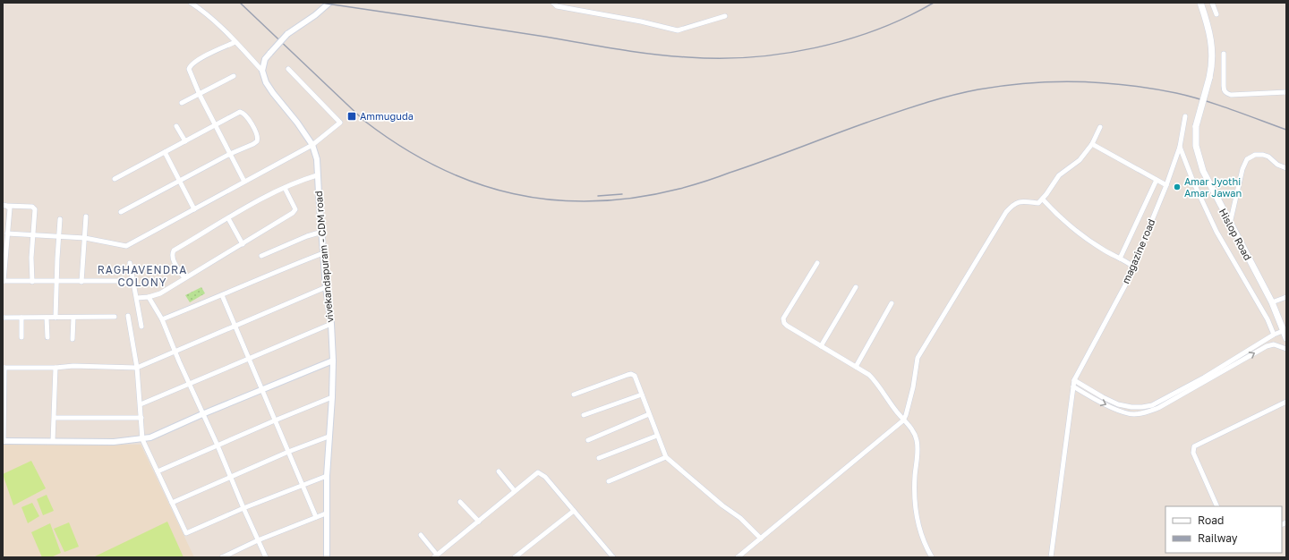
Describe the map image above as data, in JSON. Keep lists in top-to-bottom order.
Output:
{
  "streets": {
    "main road": ["Hislop Road"],
    "street": ["magazine road", "vivekandapuram - CDM road"]
  },
  "districts": ["RAGHAVENDRA COLONY"],
  "places": {
    "transit": ["Ammuguda"],
    "other": ["Amar Jyothi Amar Jawan"]
  },
  "legend": ["Road", "Railway"]
}
